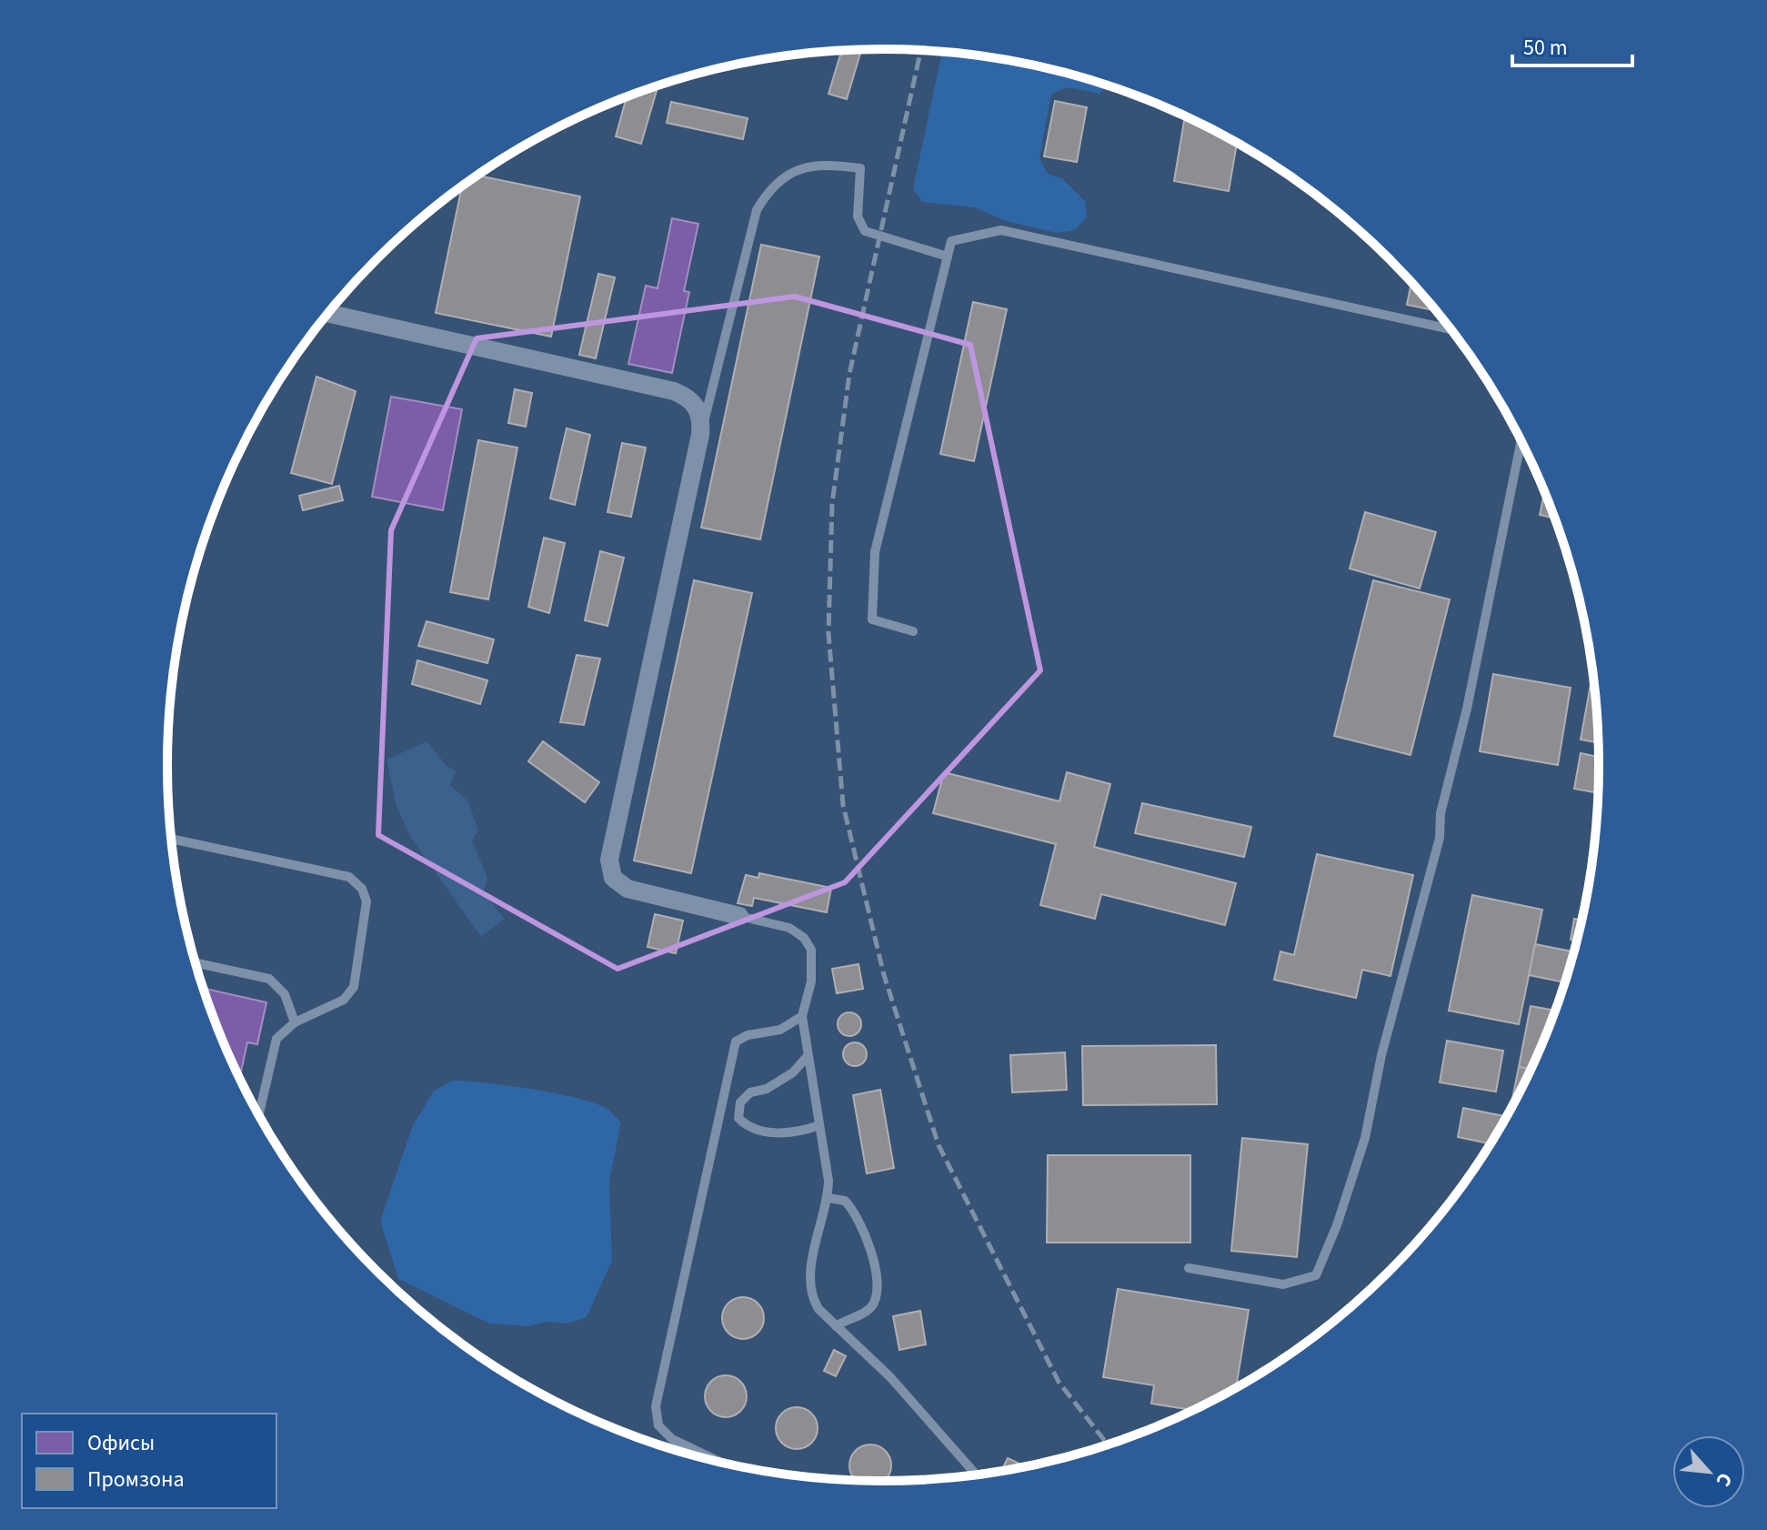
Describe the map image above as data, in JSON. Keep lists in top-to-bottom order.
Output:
{
  "legend": ["Офисы", "Промзона"],
  "scale_bar": "50 m",
  "north": "bottom right"
}
